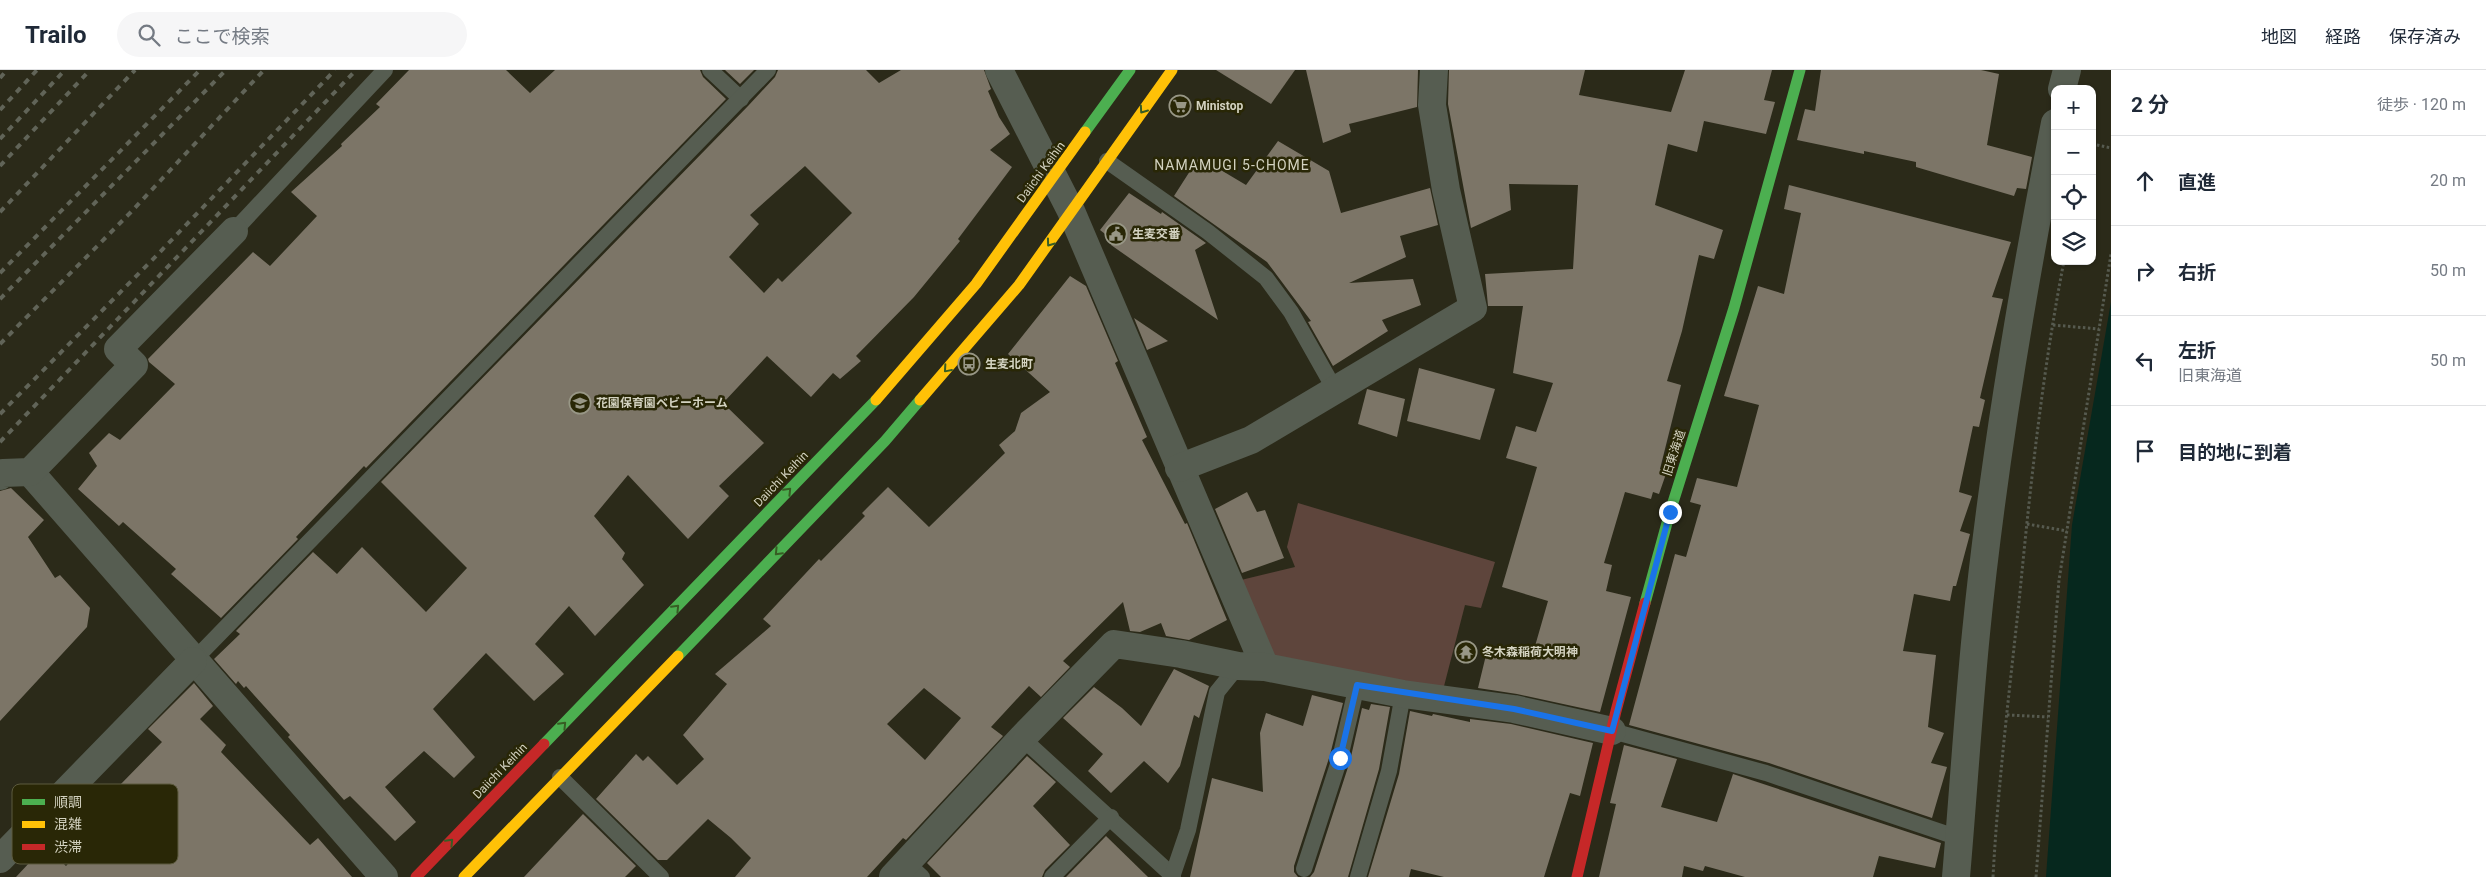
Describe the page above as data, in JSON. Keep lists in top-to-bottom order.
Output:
{
  "streets": {
    "main road": ["Daiichi Keihin", "旧東海道"]
  },
  "districts": ["NAMAMUGI 5-CHOME"],
  "places": {
    "supermarket": ["Ministop"],
    "public building": ["生麦交番"],
    "bus stop": ["生麦北町"],
    "school or university": ["花園保育園ベビーホーム"],
    "temple": ["冬木森稲荷大明神"]
  },
  "legend": ["順調", "混雑", "渋滞"],
  "page": {
    "header": "Trailo",
    "search": "ここで検索",
    "nav": ["地図", "経路", "保存済み"],
    "heading": ["2 分", "徒歩 · 120 m"],
    "map_buttons": ["+", "−"],
    "list": [
      ["直進", "20 m"],
      ["右折", "50 m"],
      ["左折", "旧東海道", "50 m"],
      "目的地に到着"
    ]
  }
}
